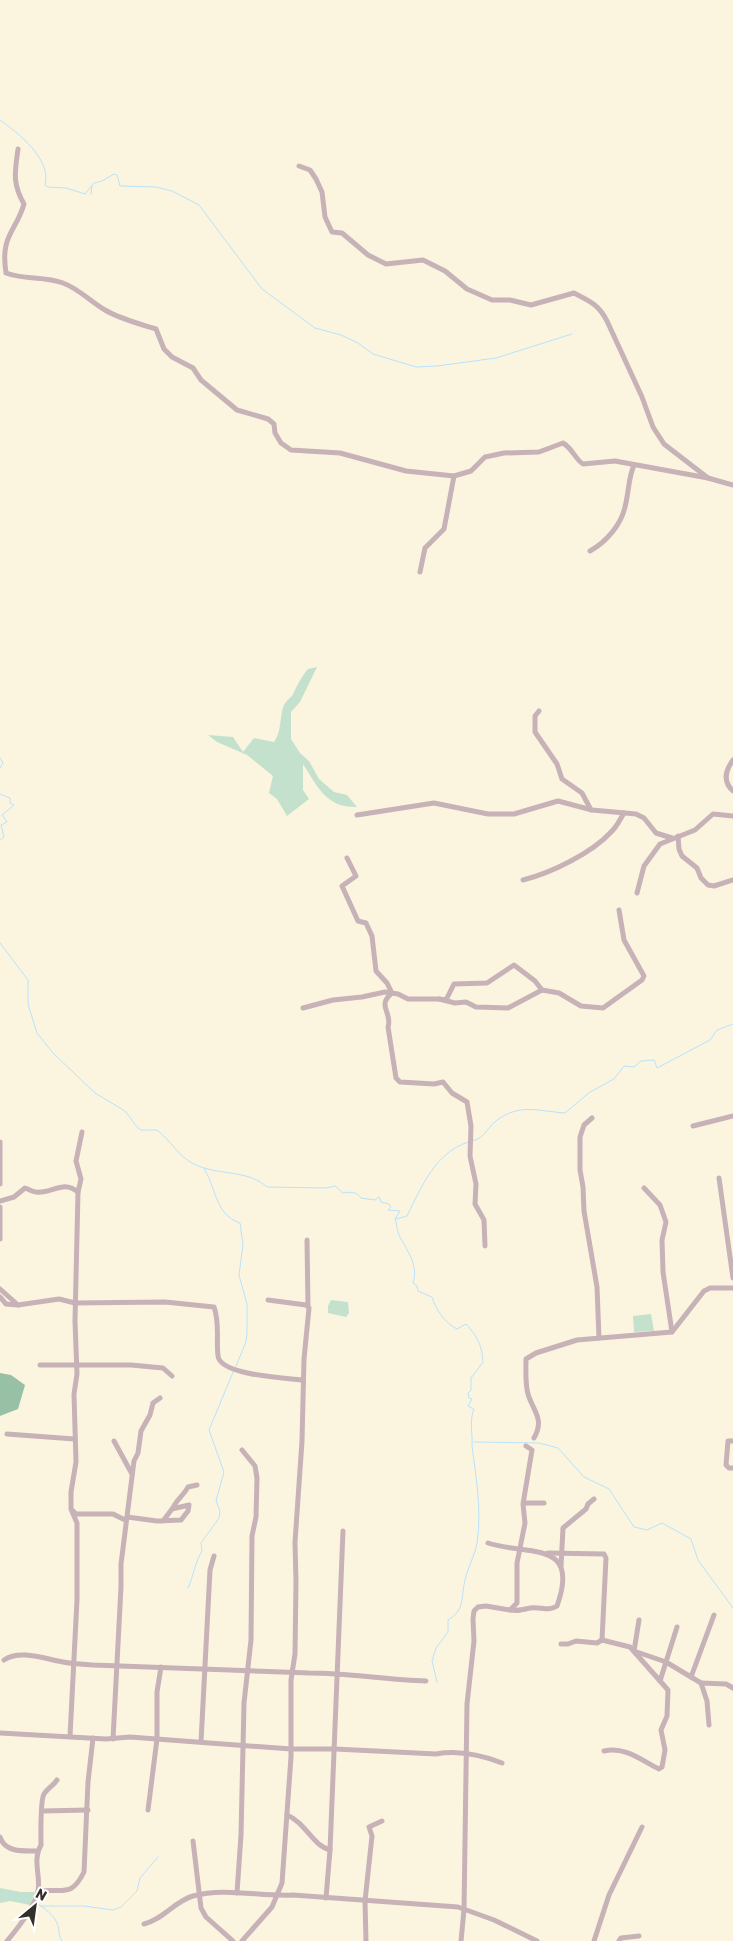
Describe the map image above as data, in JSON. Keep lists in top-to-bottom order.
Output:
{
  "north": "top right"
}
